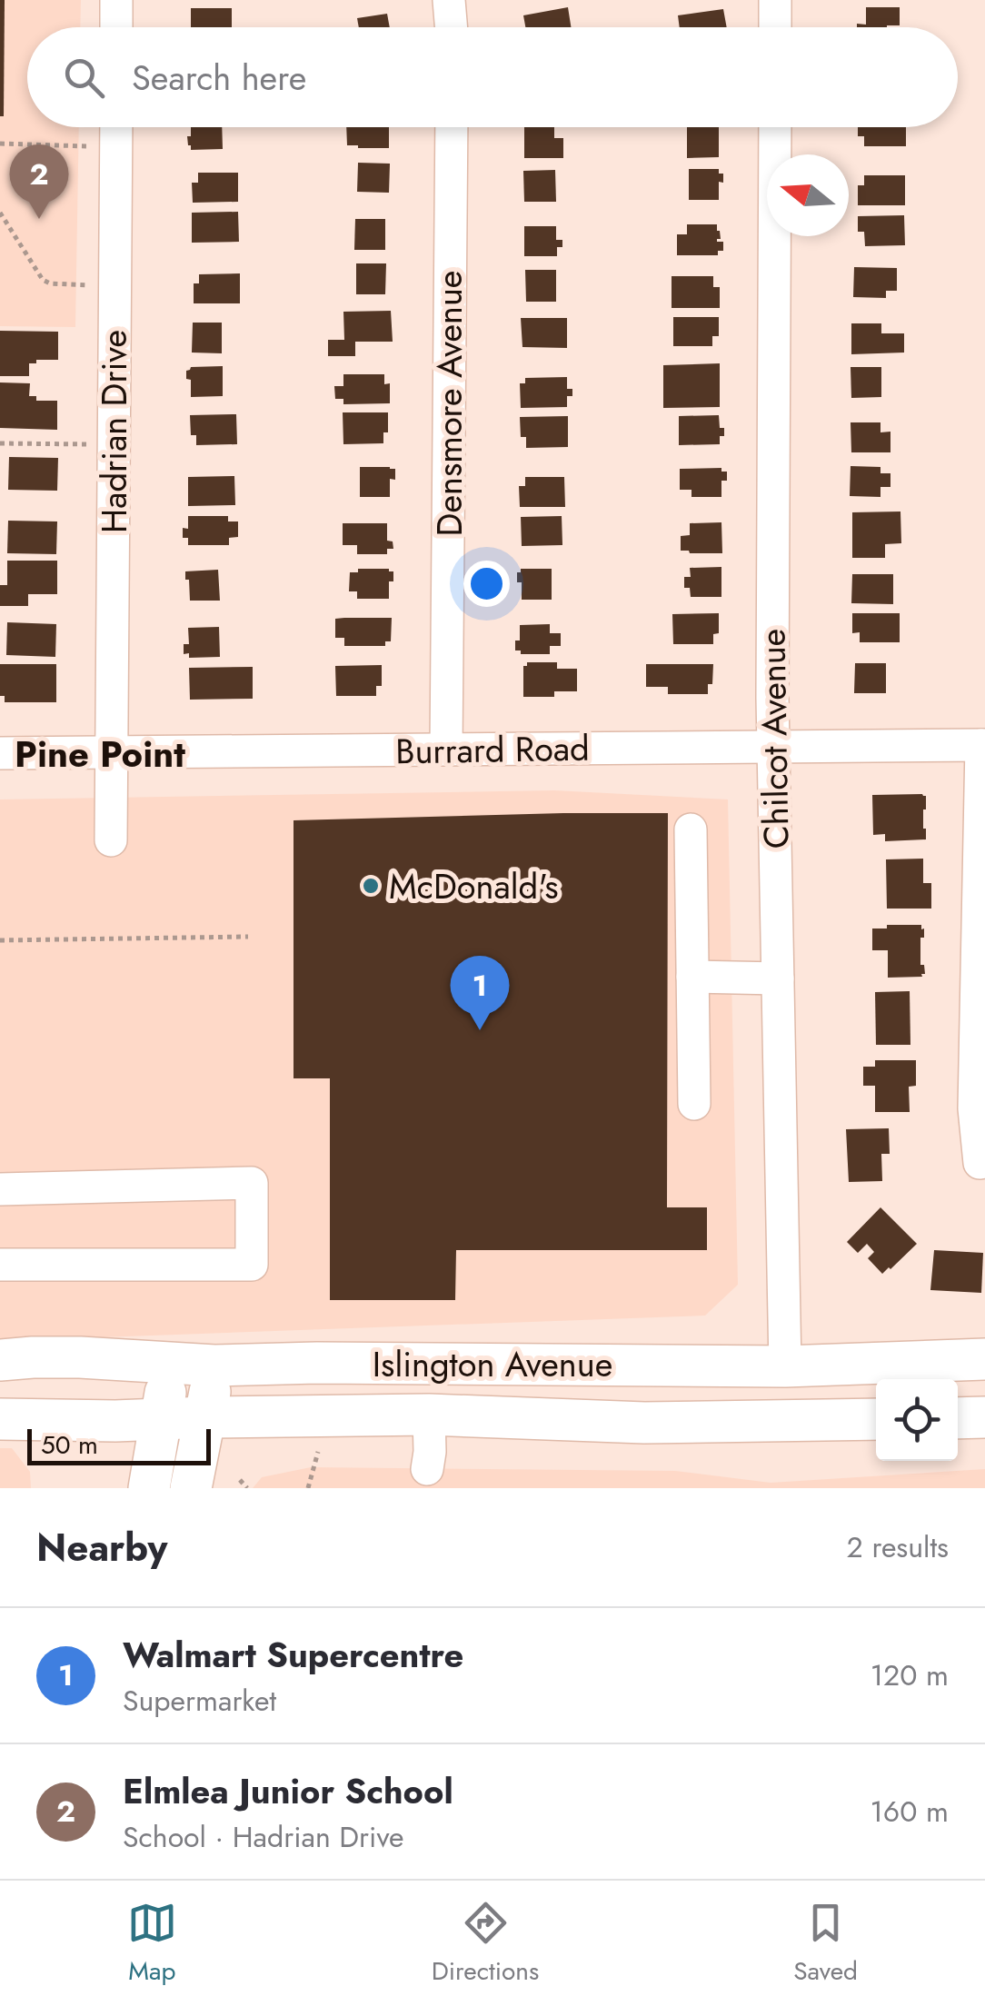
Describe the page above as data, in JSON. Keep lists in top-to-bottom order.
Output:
{
  "streets": {
    "main road": ["Islington Avenue"],
    "street": [
      "Densmore Avenue",
      "Hadrian Drive",
      "Chilcot Avenue",
      "Burrard Road"
    ]
  },
  "crossings": [
    ["Densmore Avenue", "Burrard Road"],
    ["Hadrian Drive", "Burrard Road"],
    ["Chilcot Avenue", "Burrard Road"],
    ["Chilcot Avenue", "Islington Avenue"]
  ],
  "districts": ["Pine Point"],
  "places": ["McDonald's"],
  "scale_bar": "50 m",
  "north": "left",
  "page": {
    "search": "Search here",
    "pins": ["2", "1"],
    "scale": "50 m",
    "heading": ["Nearby", "2 results"],
    "list": [
      {
        "mark": "1",
        "name": "Walmart Supercentre",
        "note": "Supermarket",
        "value": "120 m"
      },
      {
        "mark": "2",
        "name": "Elmlea Junior School",
        "note": "School · Hadrian Drive",
        "value": "160 m"
      }
    ],
    "nav": ["Map", "Directions", "Saved"]
  }
}
